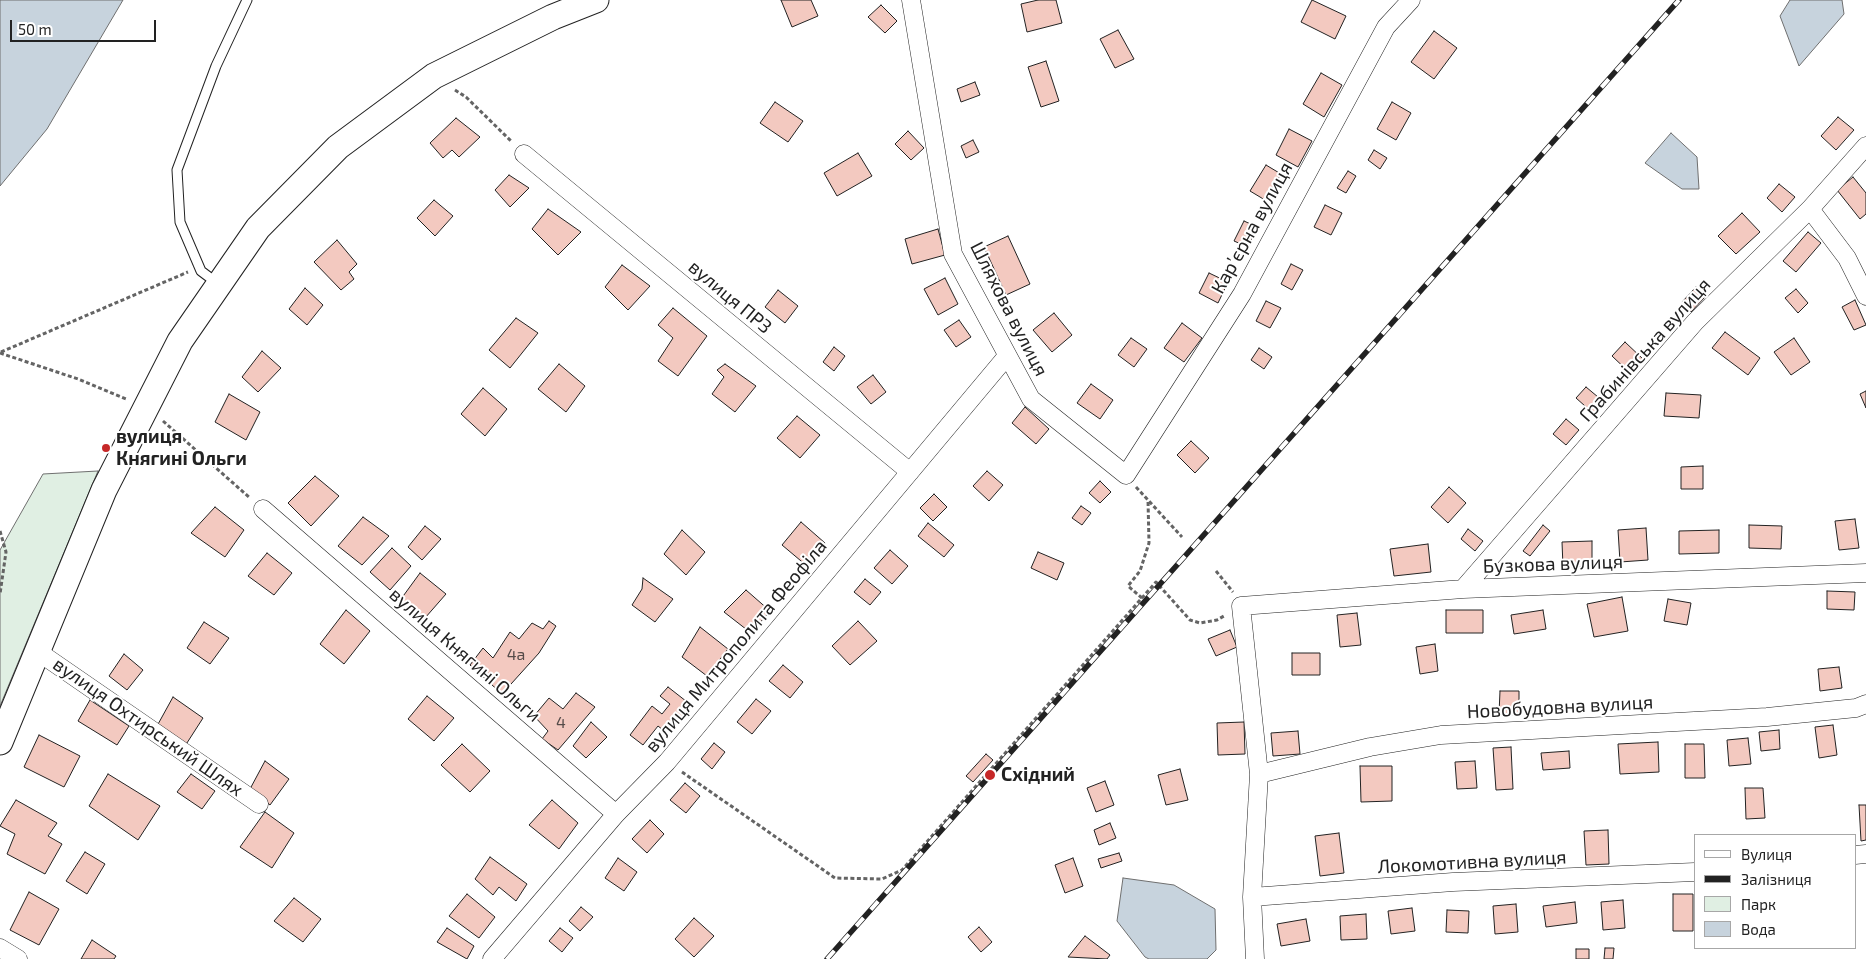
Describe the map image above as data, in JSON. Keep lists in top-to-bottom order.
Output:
{
  "streets": {
    "main road": ["вулиця Охтирський Шлях"],
    "street": [
      "Карʼєрна вулиця",
      "вулиця ПРЗ",
      "Шляхова вулиця",
      "Грабинівська вулиця",
      "Бузкова вулиця",
      "вулиця Митрополита Феофіла",
      "вулиця Княгині Ольги",
      "Новобудовна вулиця",
      "Локомотивна вулиця"
    ]
  },
  "crossings": [
    ["Карʼєрна вулиця", "Шляхова вулиця"],
    ["вулиця ПРЗ", "вулиця Митрополита Феофіла"],
    ["Шляхова вулиця", "вулиця Митрополита Феофіла"],
    ["Грабинівська вулиця", "Бузкова вулиця"],
    ["вулиця Митрополита Феофіла", "вулиця Княгині Ольги"]
  ],
  "places": ["вулиця Княгині Ольги", "Східний"],
  "house_numbers": ["4а", "4"],
  "legend": [
    "Вулиця",
    "Залізниця",
    "Парк",
    "Вода"
  ],
  "scale_bar": "50 m"
}
